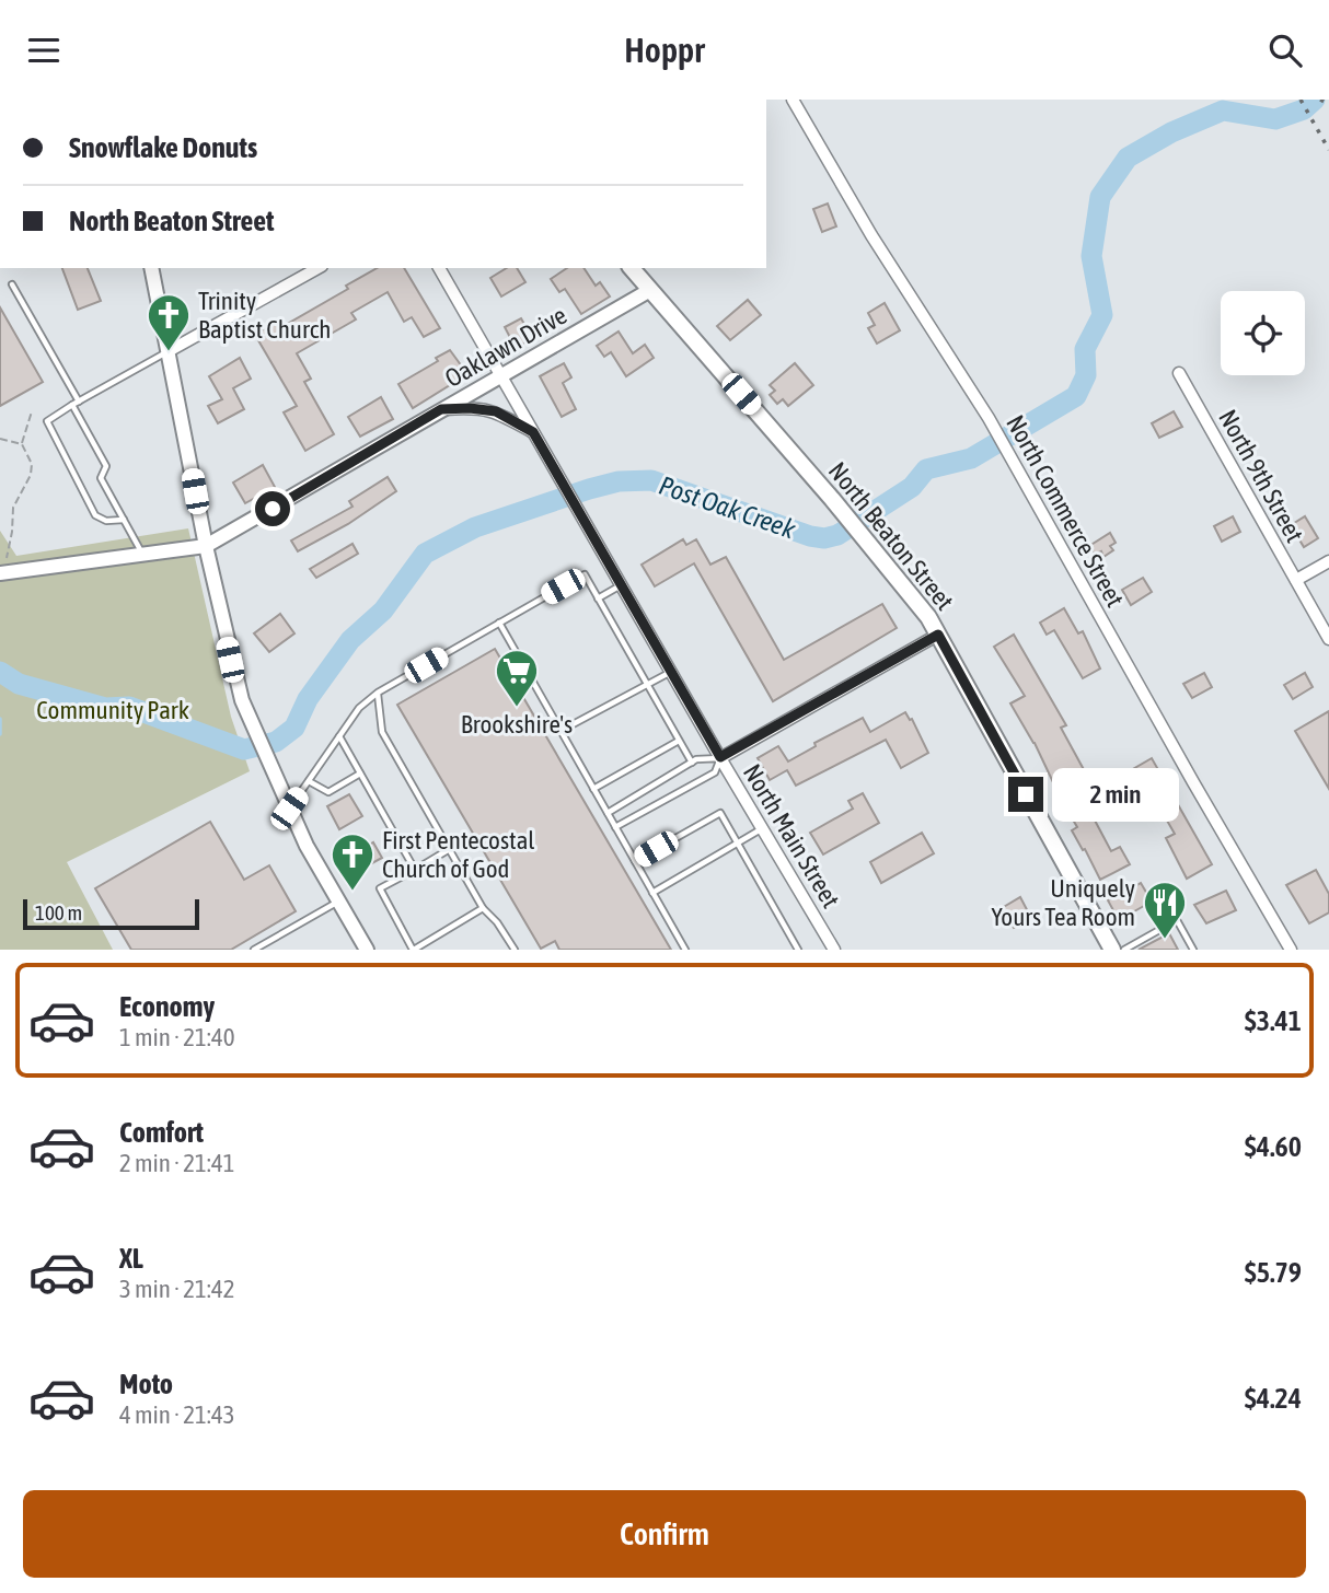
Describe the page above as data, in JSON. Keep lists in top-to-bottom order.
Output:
{
  "streets": {
    "main road": ["North Beaton Street"],
    "street": [
      "Oaklawn Drive",
      "North 9th Street",
      "North Commerce Street",
      "North Main Street"
    ]
  },
  "crossings": [
    ["Oaklawn Drive", "North Beaton Street"],
    ["Oaklawn Drive", "North Main Street"]
  ],
  "water": ["Post Oak Creek"],
  "parks": ["Community Park"],
  "places": {
    "church": ["Trinity Baptist Church", "First Pentecostal Church of God"],
    "supermarket": ["Brookshire's"],
    "restaurant": ["Uniquely Yours Tea Room"]
  },
  "scale_bar": "100 m",
  "page": {
    "header": "Hoppr",
    "banner": ["Snowflake Donuts", "North Beaton Street"],
    "bubble": "2 min",
    "scale": "100 m",
    "list": [
      {
        "name": "Economy",
        "note": "1 min · 21:40",
        "value": "$3.41"
      },
      {
        "name": "Comfort",
        "note": "2 min · 21:41",
        "value": "$4.60"
      },
      {
        "name": "XL",
        "note": "3 min · 21:42",
        "value": "$5.79"
      },
      {
        "name": "Moto",
        "note": "4 min · 21:43",
        "value": "$4.24"
      }
    ],
    "buttons": "Confirm"
  }
}
